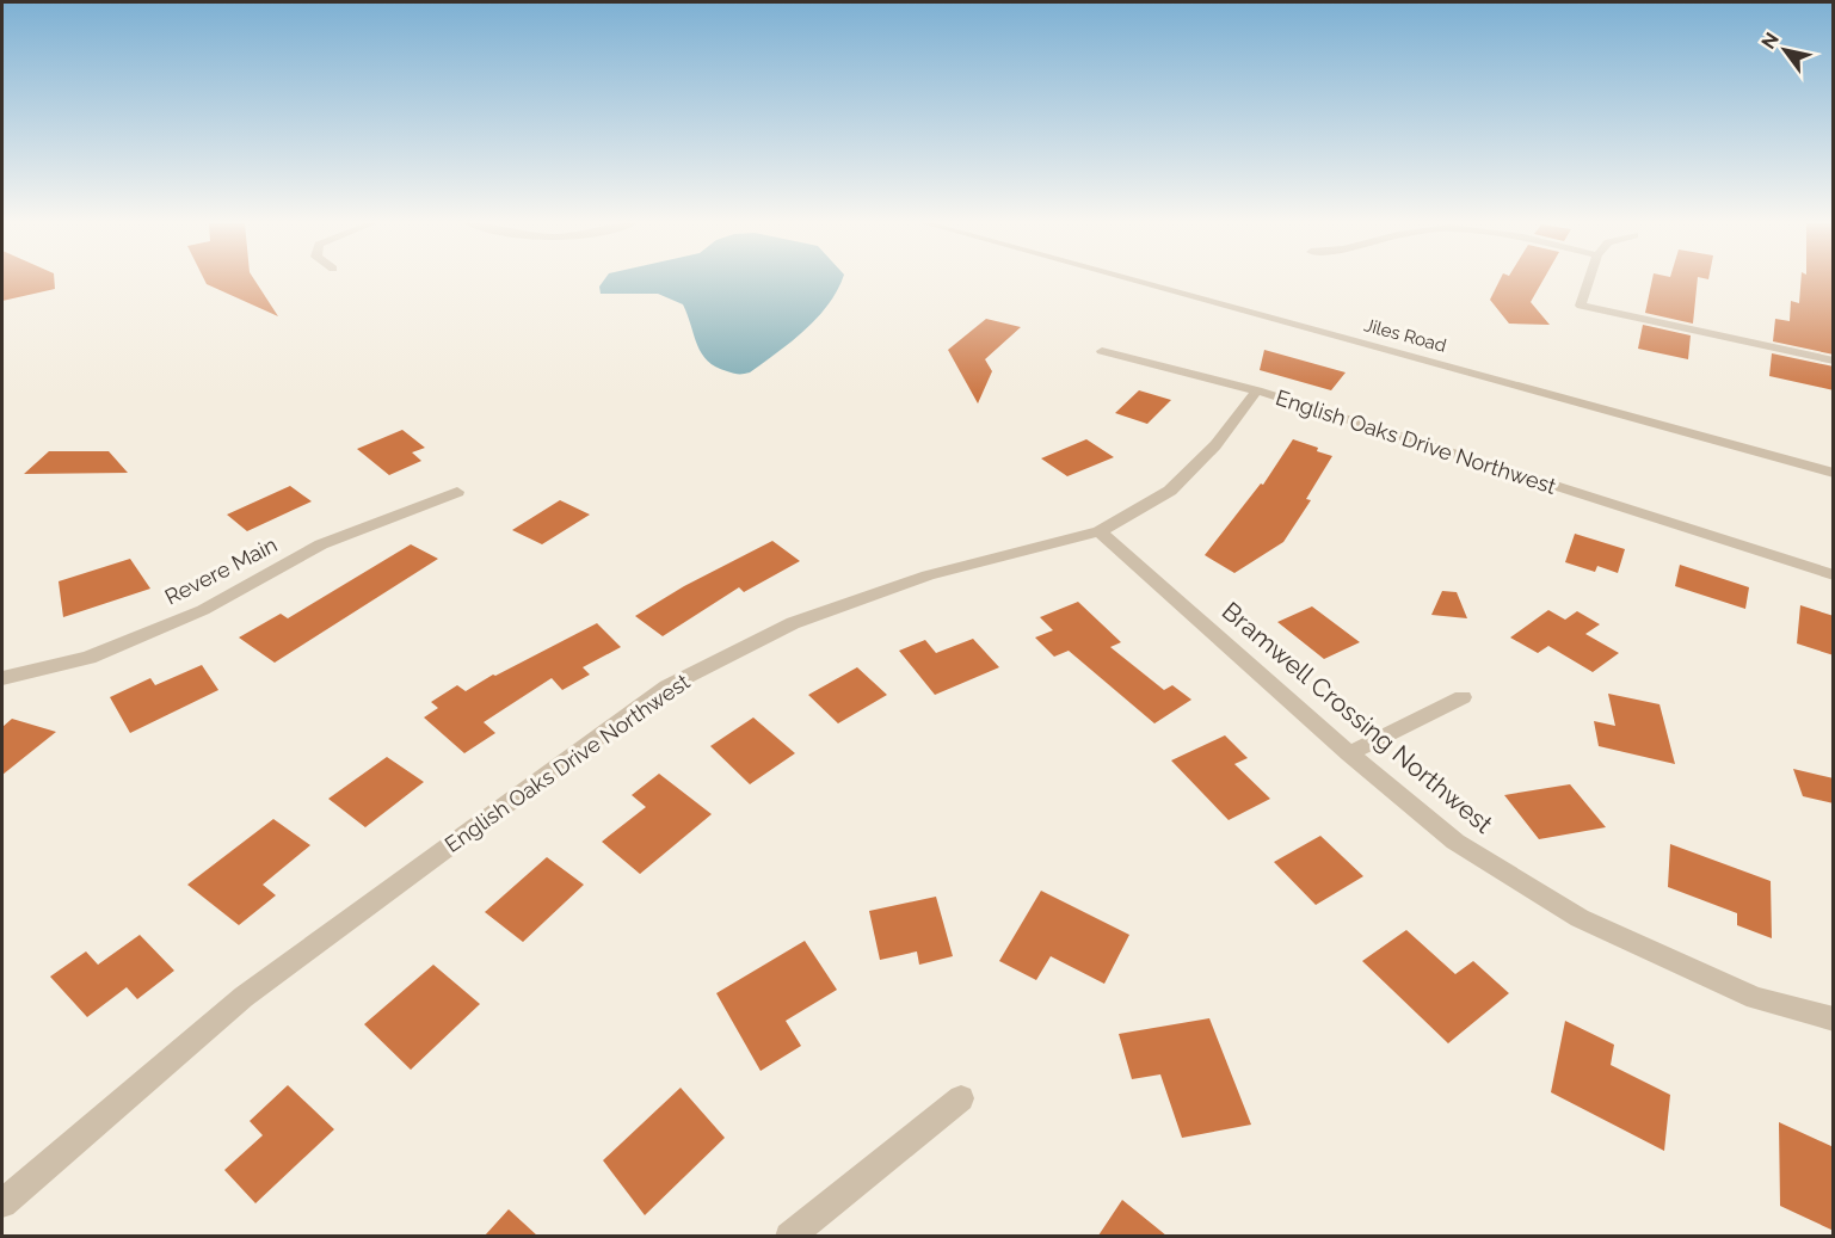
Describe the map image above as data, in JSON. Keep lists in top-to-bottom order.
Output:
{
  "streets": {
    "street": [
      "Jiles Road",
      "English Oaks Drive Northwest",
      "Revere Main",
      "Bramwell Crossing Northwest"
    ]
  },
  "crossings": [
    ["English Oaks Drive Northwest", "Bramwell Crossing Northwest"]
  ],
  "north": "top left"
}
